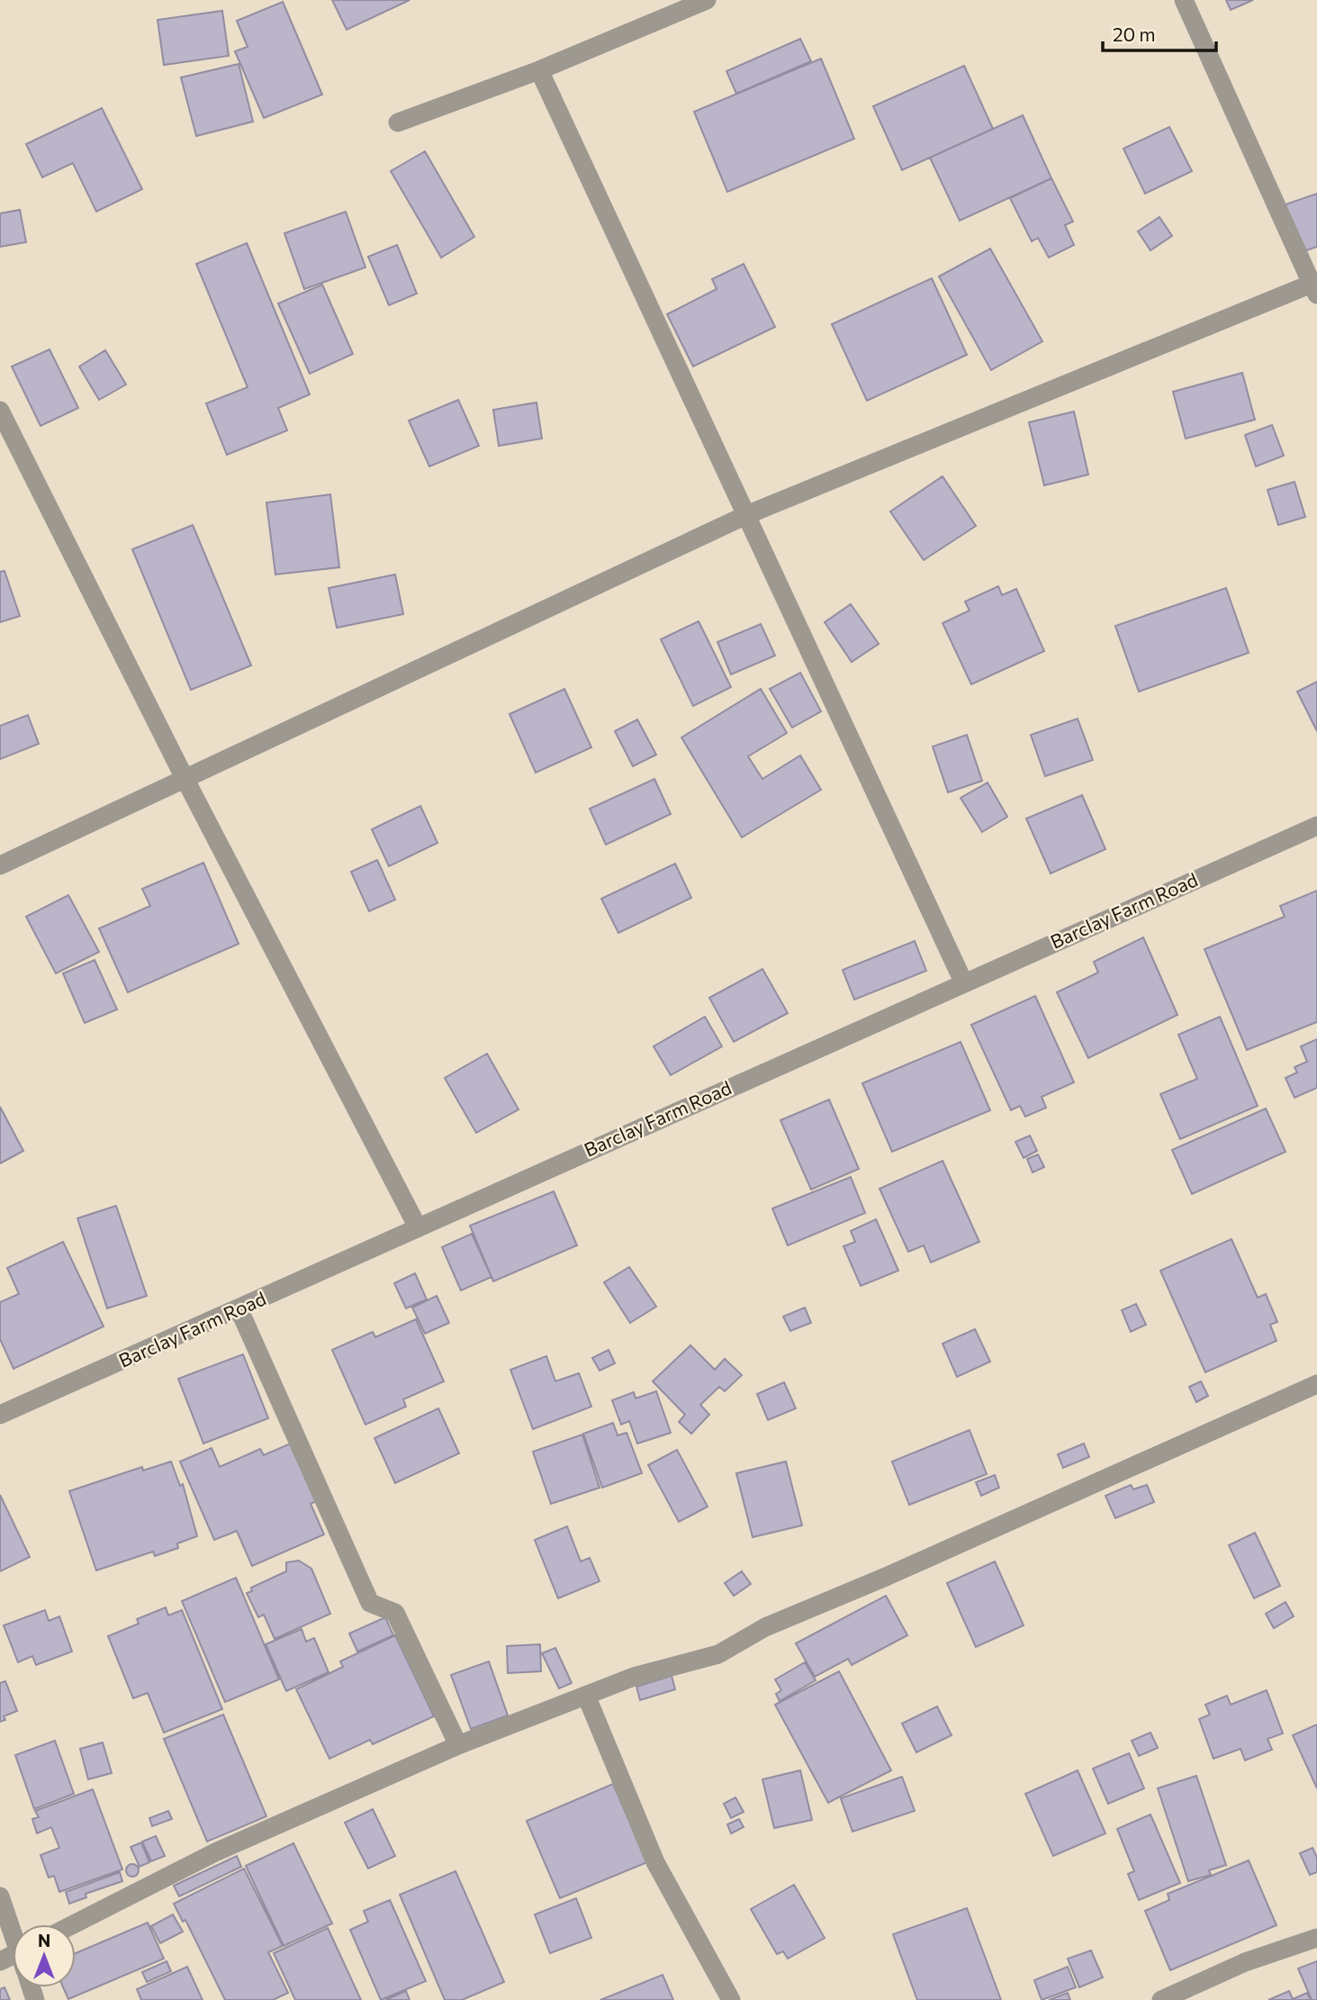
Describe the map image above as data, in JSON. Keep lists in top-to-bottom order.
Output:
{
  "streets": {
    "street": ["Barclay Farm Road"]
  },
  "scale_bar": "20 m",
  "north": "top"
}
